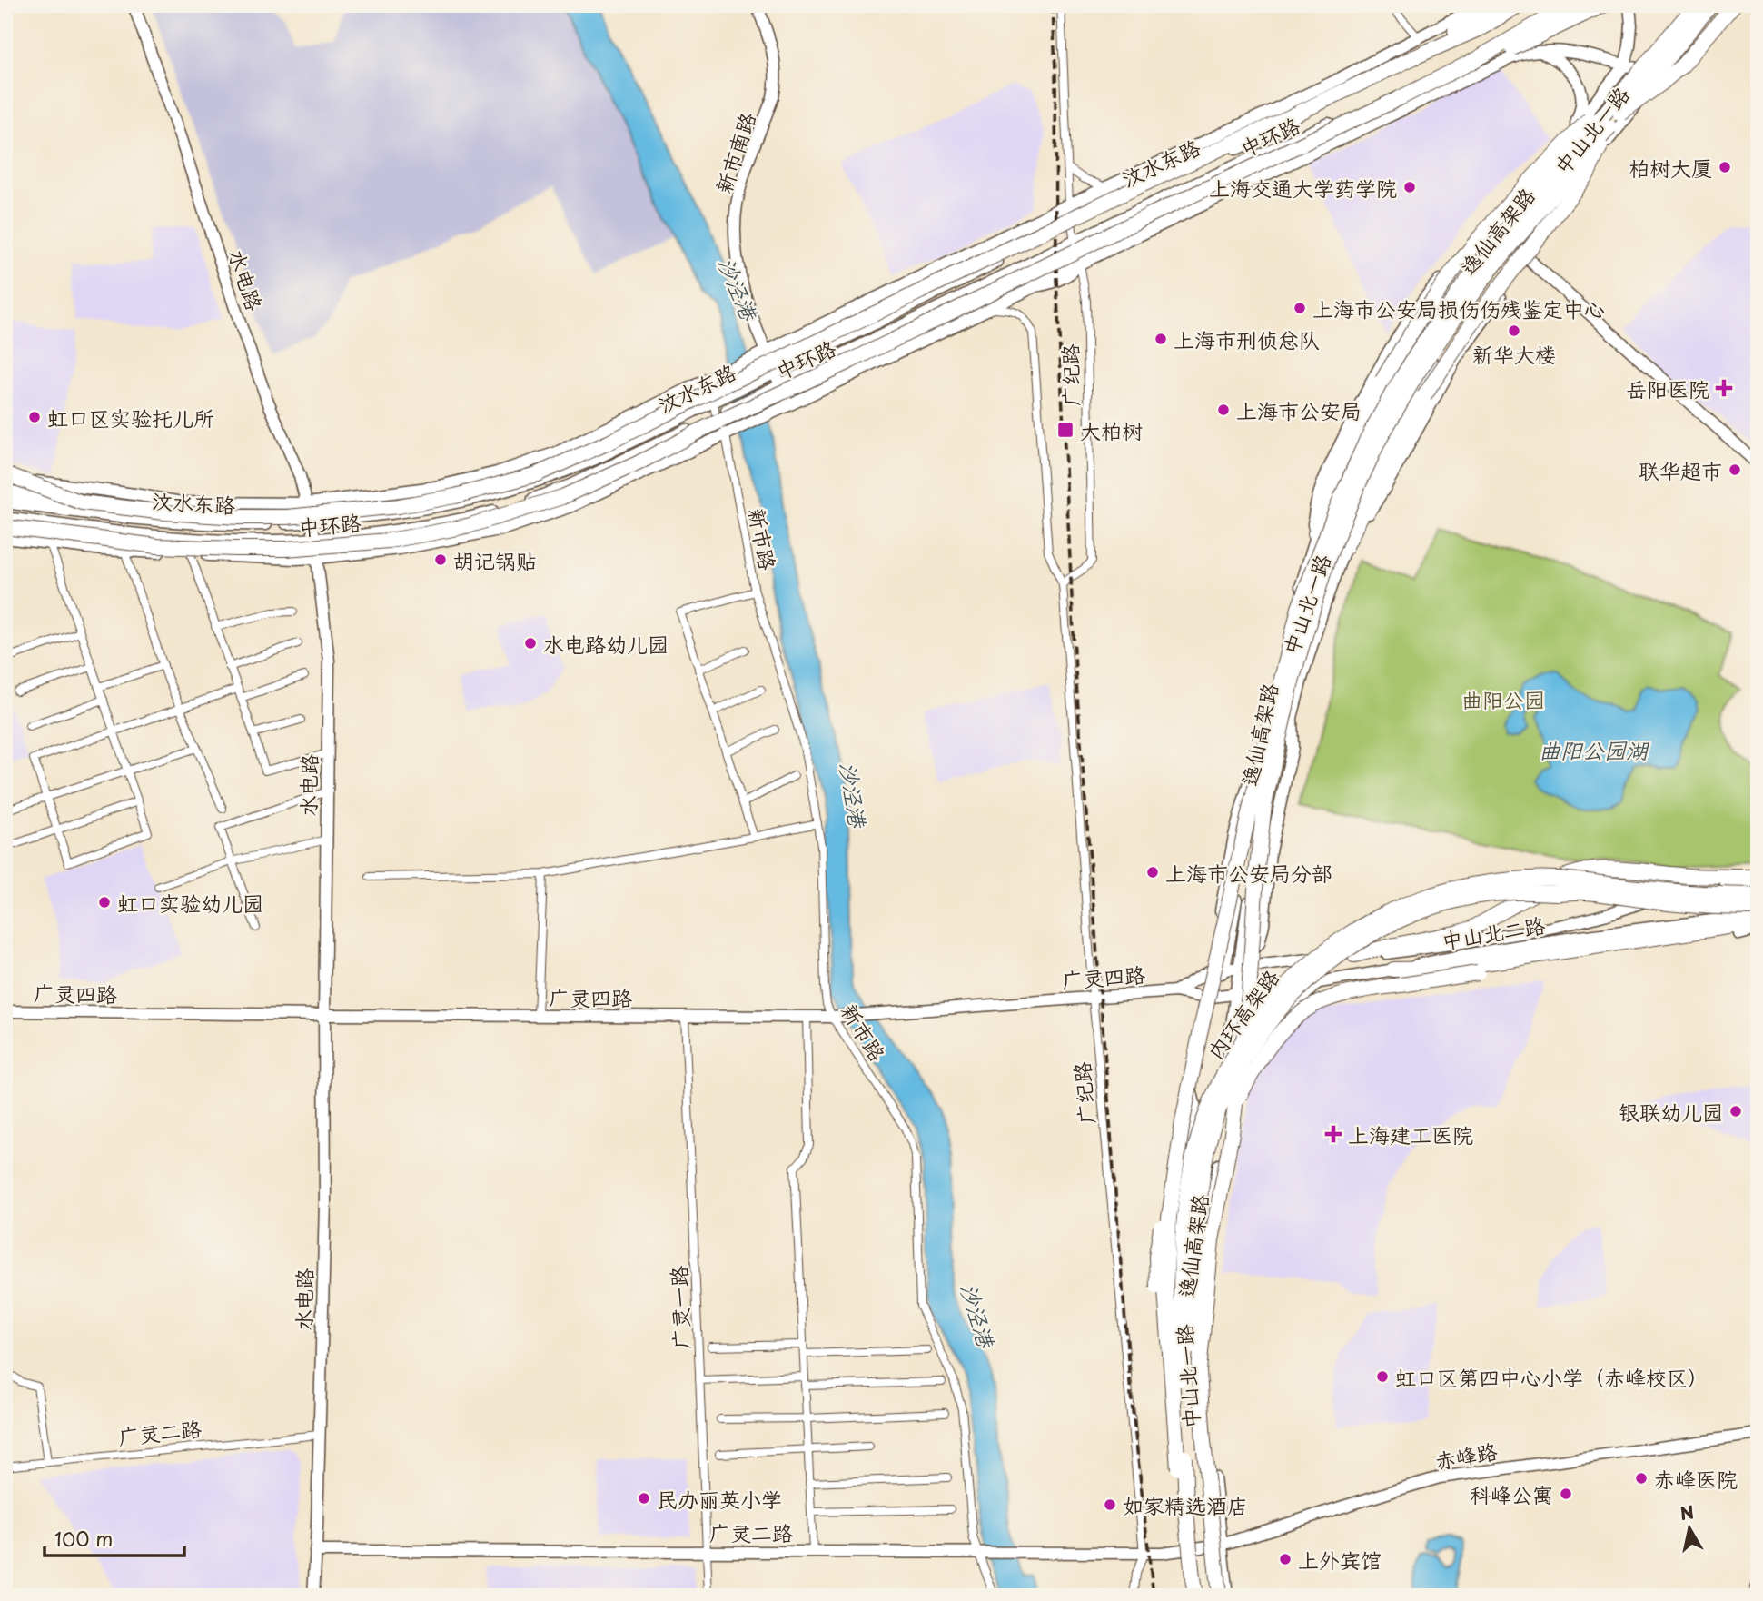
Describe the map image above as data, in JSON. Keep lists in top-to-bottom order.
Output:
{
  "streets": {
    "highway": ["中环路", "逸仙高架路", "内环高架路"],
    "main road": [
      "中山北一路",
      "新市南路",
      "汶水东路",
      "水电路",
      "中山北二路",
      "广灵四路",
      "广灵二路",
      "赤峰路"
    ],
    "street": ["广纪路", "新市路", "广灵一路"]
  },
  "crossings": [
    ["中山北一路", "汶水东路"],
    ["中山北一路", "逸仙高架路"],
    ["中山北一路", "中山北二路"],
    ["中山北一路", "广灵四路"],
    ["中山北一路", "内环高架路"],
    ["中山北一路", "广灵二路"],
    ["中山北一路", "赤峰路"],
    ["新市南路", "汶水东路"],
    ["汶水东路", "水电路"],
    ["汶水东路", "广纪路"],
    ["汶水东路", "新市路"],
    ["逸仙高架路", "内环高架路"],
    ["水电路", "广灵四路"],
    ["水电路", "广灵二路"],
    ["广纪路", "广灵四路"],
    ["广纪路", "广灵二路"],
    ["新市路", "广灵四路"],
    ["新市路", "广灵二路"],
    ["中山北二路", "广灵四路"],
    ["广灵四路", "广灵一路"],
    ["广灵一路", "广灵二路"],
    ["广灵二路", "赤峰路"]
  ],
  "water": ["沙泾港", "曲阳公园湖"],
  "parks": ["曲阳公园"],
  "places": {
    "other": [
      "柏树大厦",
      "上海交通大学药学院",
      "上海市公安局损伤伤残鉴定中心",
      "新华大楼",
      "上海市刑侦总队",
      "上海市公安局",
      "虹口区实验托儿所",
      "联华超市",
      "胡记锅贴",
      "水电路幼儿园",
      "上海市公安局分部",
      "虹口实验幼儿园",
      "银联幼儿园",
      "虹口区第四中心小学（赤峰校区）",
      "赤峰医院",
      "科峰公寓",
      "民办丽英小学",
      "如家精选酒店",
      "上外宾馆"
    ],
    "health": ["岳阳医院", "上海建工医院"],
    "transit": ["大柏树"]
  },
  "scale_bar": "100 m",
  "north": "top"
}
